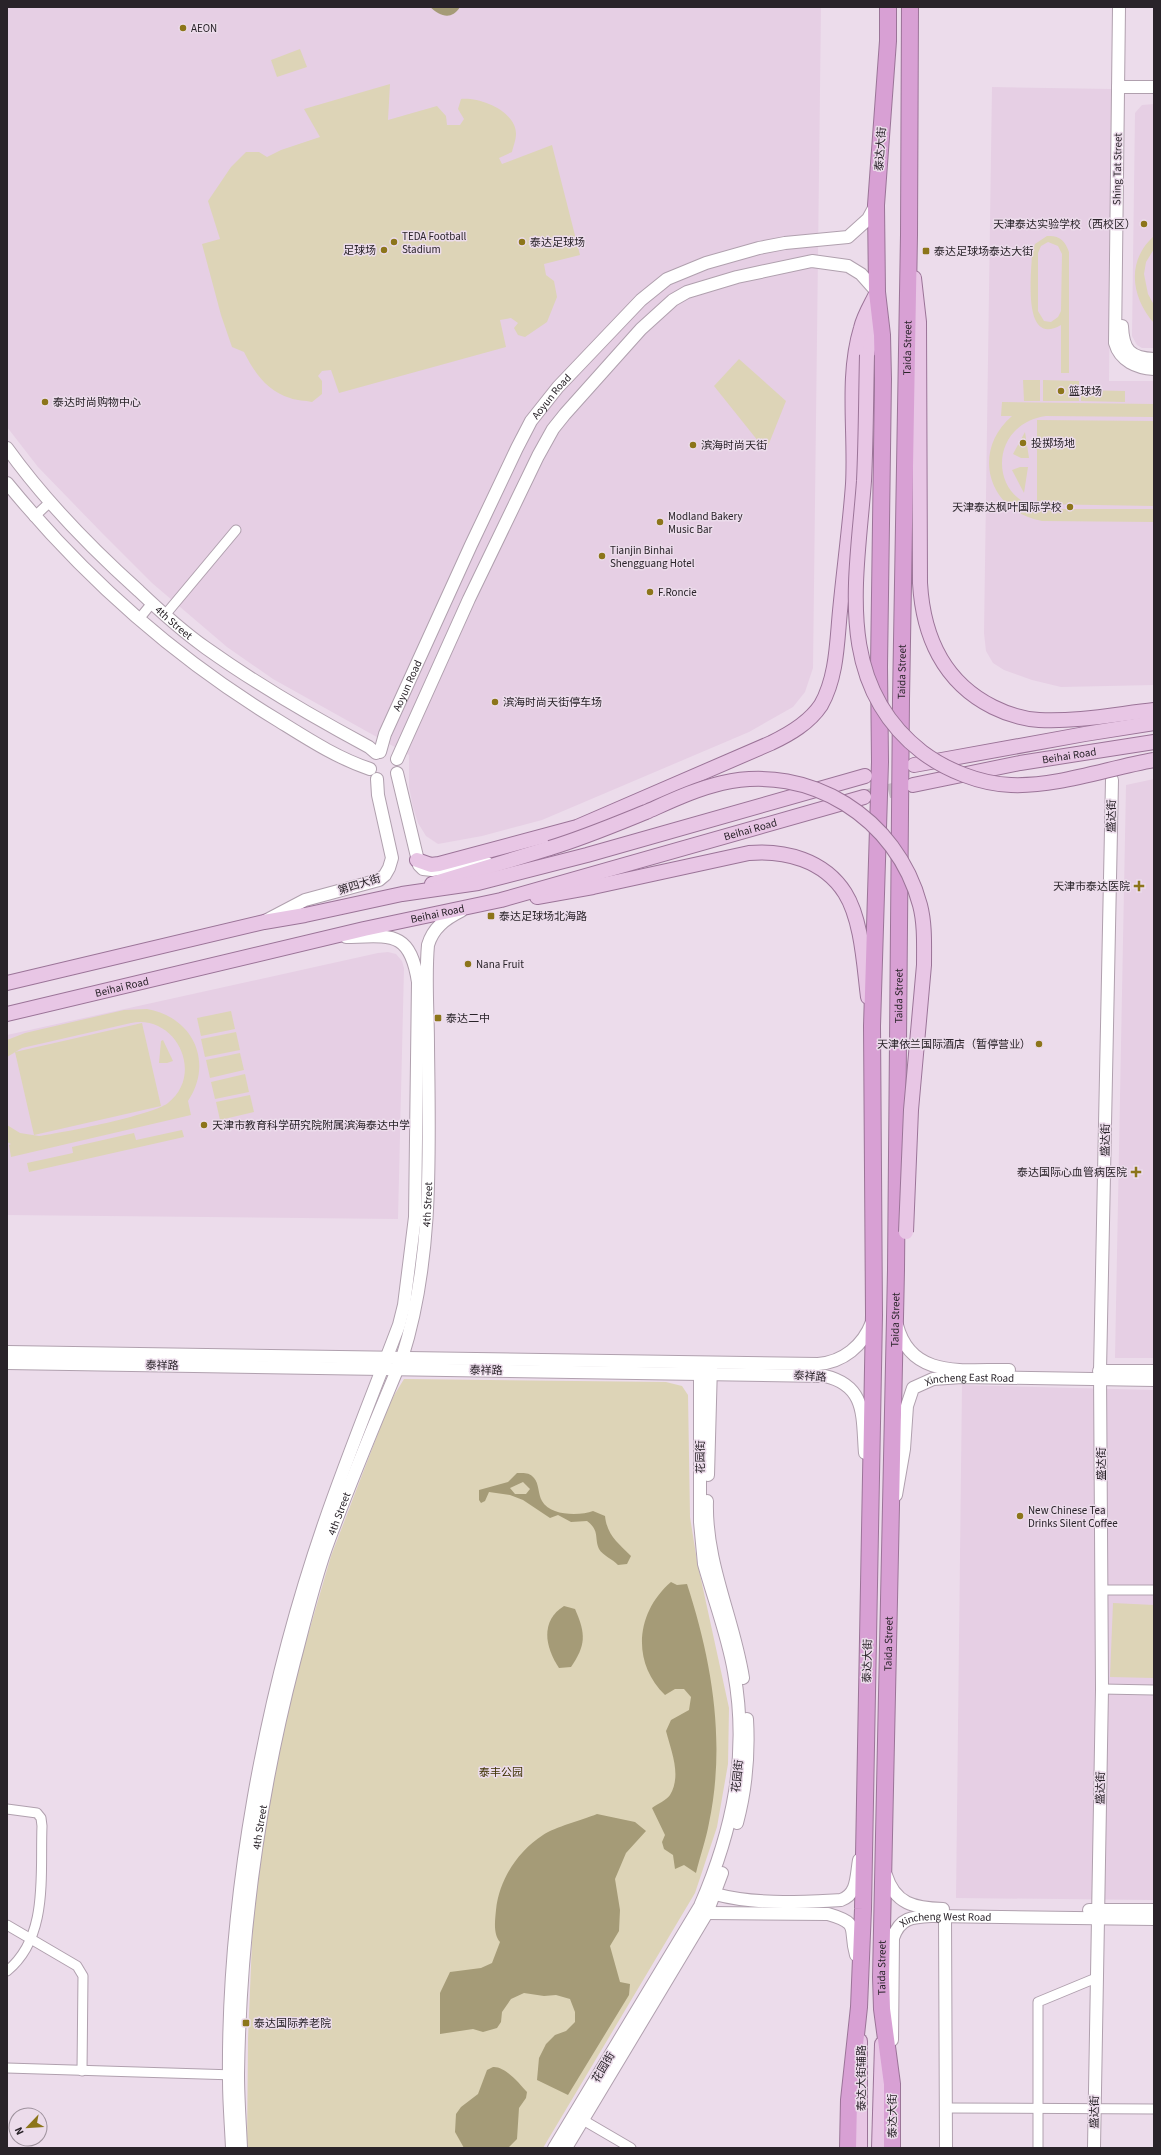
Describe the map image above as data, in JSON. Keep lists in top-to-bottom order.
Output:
{
  "streets": {
    "highway": ["泰达大街", "Taida Street"],
    "main road": ["Beihai Road", "泰达大街辅路"],
    "street": [
      "Shing Tat Street",
      "Aoyun Road",
      "4th Street",
      "盛达街",
      "第四大街",
      "泰祥路",
      "Xincheng East Road",
      "花园街",
      "Xincheng West Road"
    ]
  },
  "crossings": [
    ["泰达大街", "Taida Street"],
    ["泰达大街", "Aoyun Road"],
    ["泰达大街", "泰祥路"],
    ["泰达大街", "Xincheng West Road"],
    ["泰达大街", "泰达大街辅路"],
    ["Taida Street", "Aoyun Road"],
    ["Taida Street", "泰祥路"],
    ["Taida Street", "Xincheng East Road"],
    ["Taida Street", "Xincheng West Road"],
    ["Taida Street", "泰达大街辅路"],
    ["Aoyun Road", "4th Street"],
    ["Aoyun Road", "第四大街"],
    ["4th Street", "Beihai Road"],
    ["4th Street", "第四大街"],
    ["4th Street", "泰祥路"],
    ["Beihai Road", "第四大街"],
    ["盛达街", "Xincheng East Road"],
    ["盛达街", "Xincheng West Road"],
    ["泰祥路", "花园街"]
  ],
  "parks": ["泰丰公园"],
  "places": {
    "other": [
      "AEON",
      "天津泰达实验学校（西校区）",
      "TEDA Football Stadium",
      "泰达足球场",
      "足球场",
      "篮球场",
      "泰达时尚购物中心",
      "投掷场地",
      "滨海时尚天街",
      "天津泰达枫叶国际学校",
      "Modland Bakery Music Bar",
      "Tianjin Binhai Shengguang Hotel",
      "F.Roncie",
      "滨海时尚天街停车场",
      "Nana Fruit",
      "天津依兰国际酒店（暂停营业）",
      "天津市教育科学研究院附属滨海泰达中学",
      "New Chinese Tea Drinks Silent Coffee"
    ],
    "transit": [
      "泰达足球场泰达大街",
      "泰达足球场北海路",
      "泰达二中",
      "泰达国际养老院"
    ],
    "health": ["天津市泰达医院", "泰达国际心血管病医院"]
  },
  "north": "bottom left"
}
